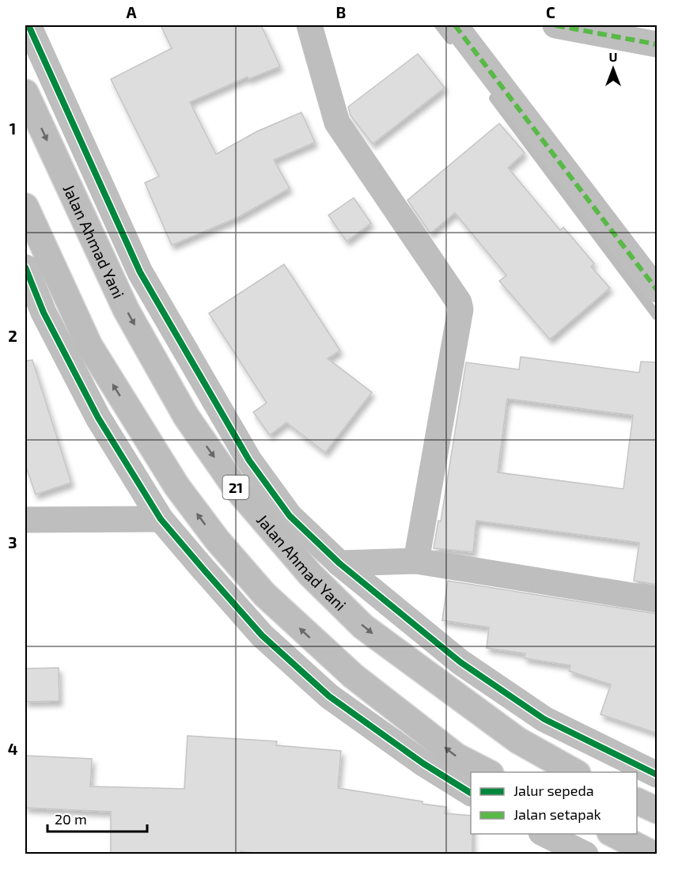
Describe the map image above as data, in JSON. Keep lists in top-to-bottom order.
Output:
{
  "streets": {
    "highway": ["Jalan Ahmad Yani", "21"]
  },
  "legend": ["Jalur sepeda", "Jalan setapak"],
  "scale_bar": "20 m",
  "north": "top",
  "grid": {
    "columns": ["A", "B", "C"],
    "rows": [
      "1",
      "2",
      "3",
      "4"
    ]
  }
}
